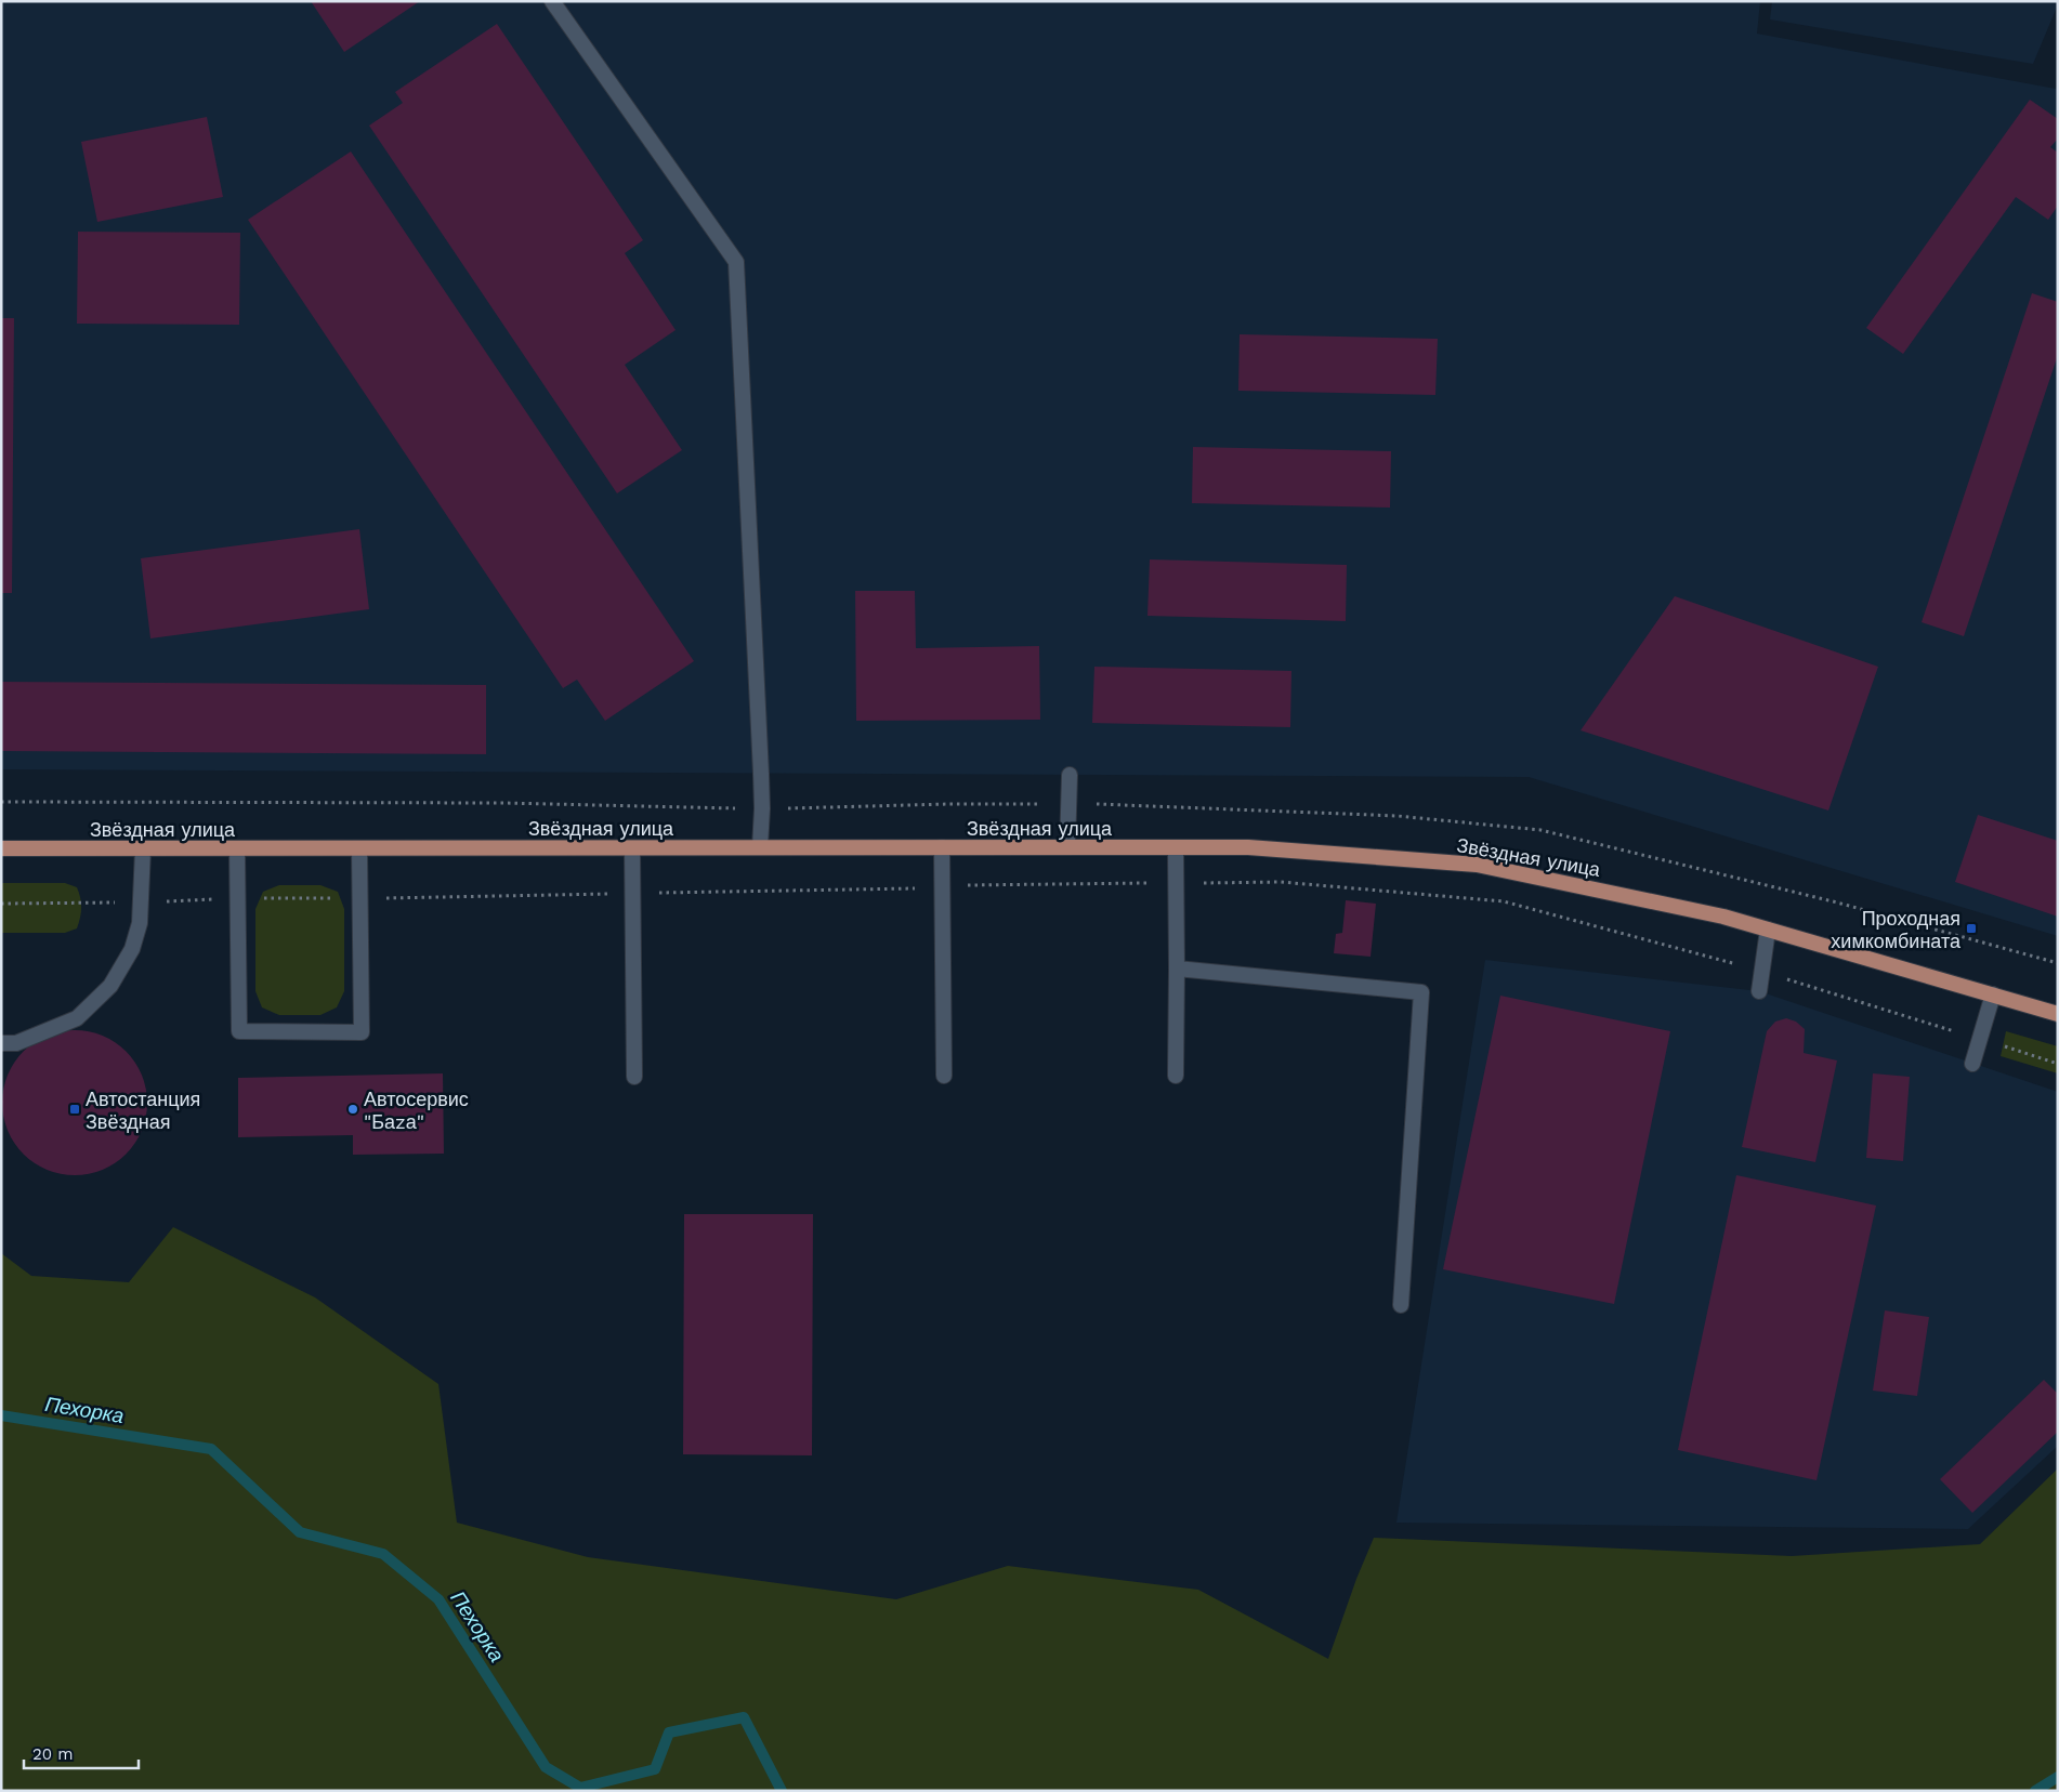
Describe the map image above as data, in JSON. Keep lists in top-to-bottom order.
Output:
{
  "streets": {
    "main road": ["Звёздная улица"]
  },
  "water": ["Пехорка"],
  "places": {
    "transit": ["Проходная химкомбината", "Автостанция Звёздная"],
    "other": ["Автосервис \"Баzа\""]
  },
  "scale_bar": "20 m"
}
